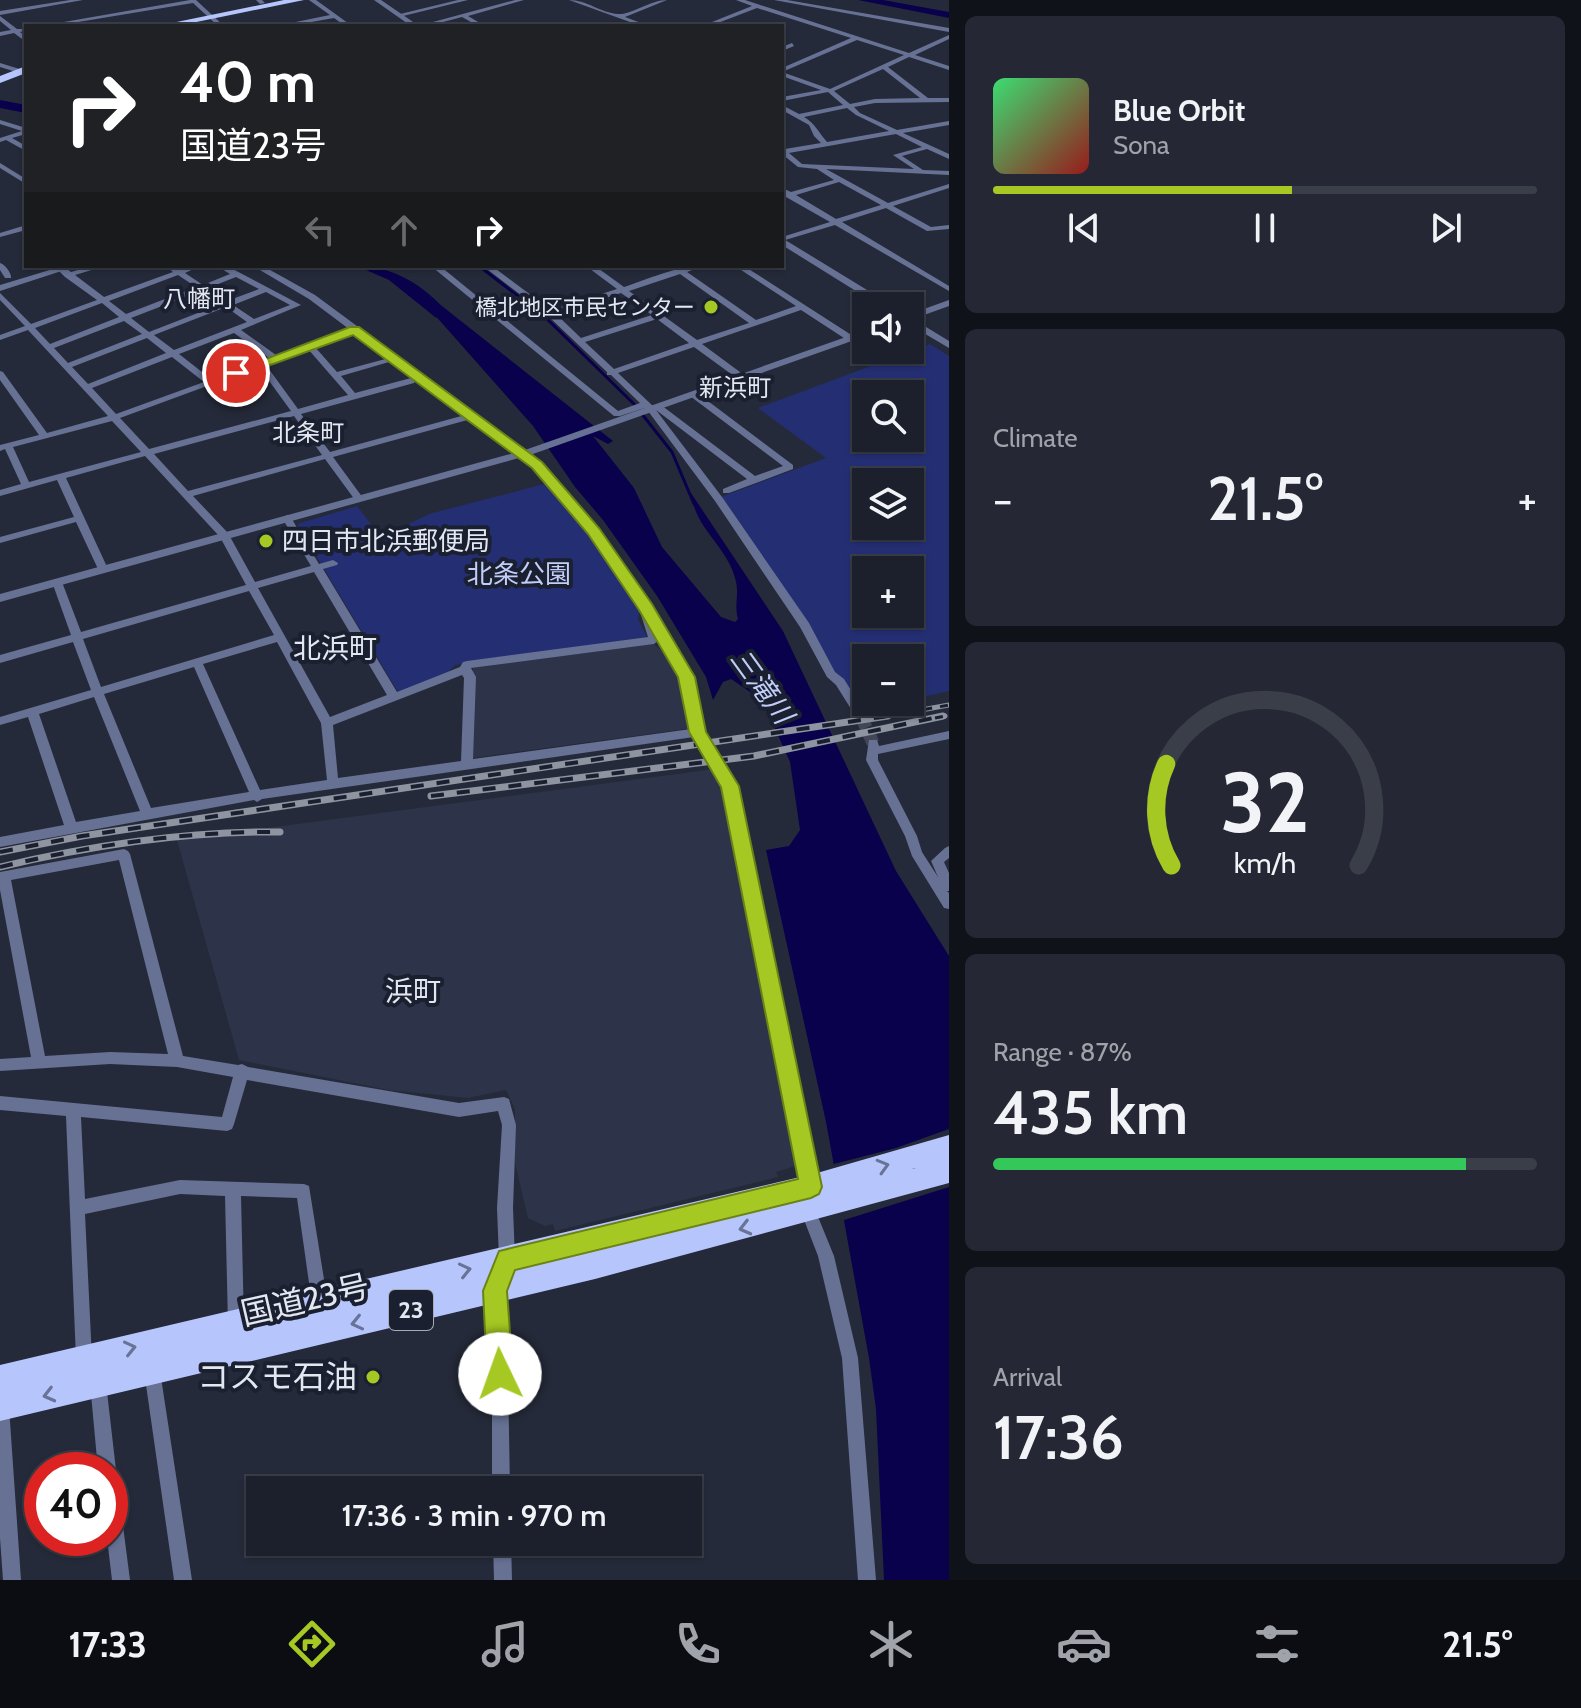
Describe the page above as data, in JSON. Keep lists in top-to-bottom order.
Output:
{
  "streets": {
    "highway": ["国道23号", "23"]
  },
  "districts": [
    "八幡町",
    "新浜町",
    "北条町",
    "北浜町",
    "浜町"
  ],
  "water": ["三滝川"],
  "parks": ["北条公園"],
  "places": ["橋北地区市民センター", "四日市北浜郵便局", "コスモ石油"],
  "page": {
    "turn": ["40 m", "国道23号"],
    "song": ["Blue Orbit", "Sona"],
    "map_buttons": ["+", "−"],
    "tile": [
      "Climate",
      ["Range · 87%", "435 km"],
      ["Arrival", "17:36"]
    ],
    "heat": ["−", "21.5°", "+"],
    "limit": "40",
    "trip": "17:36 · 3 min · 970 m",
    "tabs": ["17:33", "21.5°"],
    "gauge": ["32", "km/h"]
  }
}
